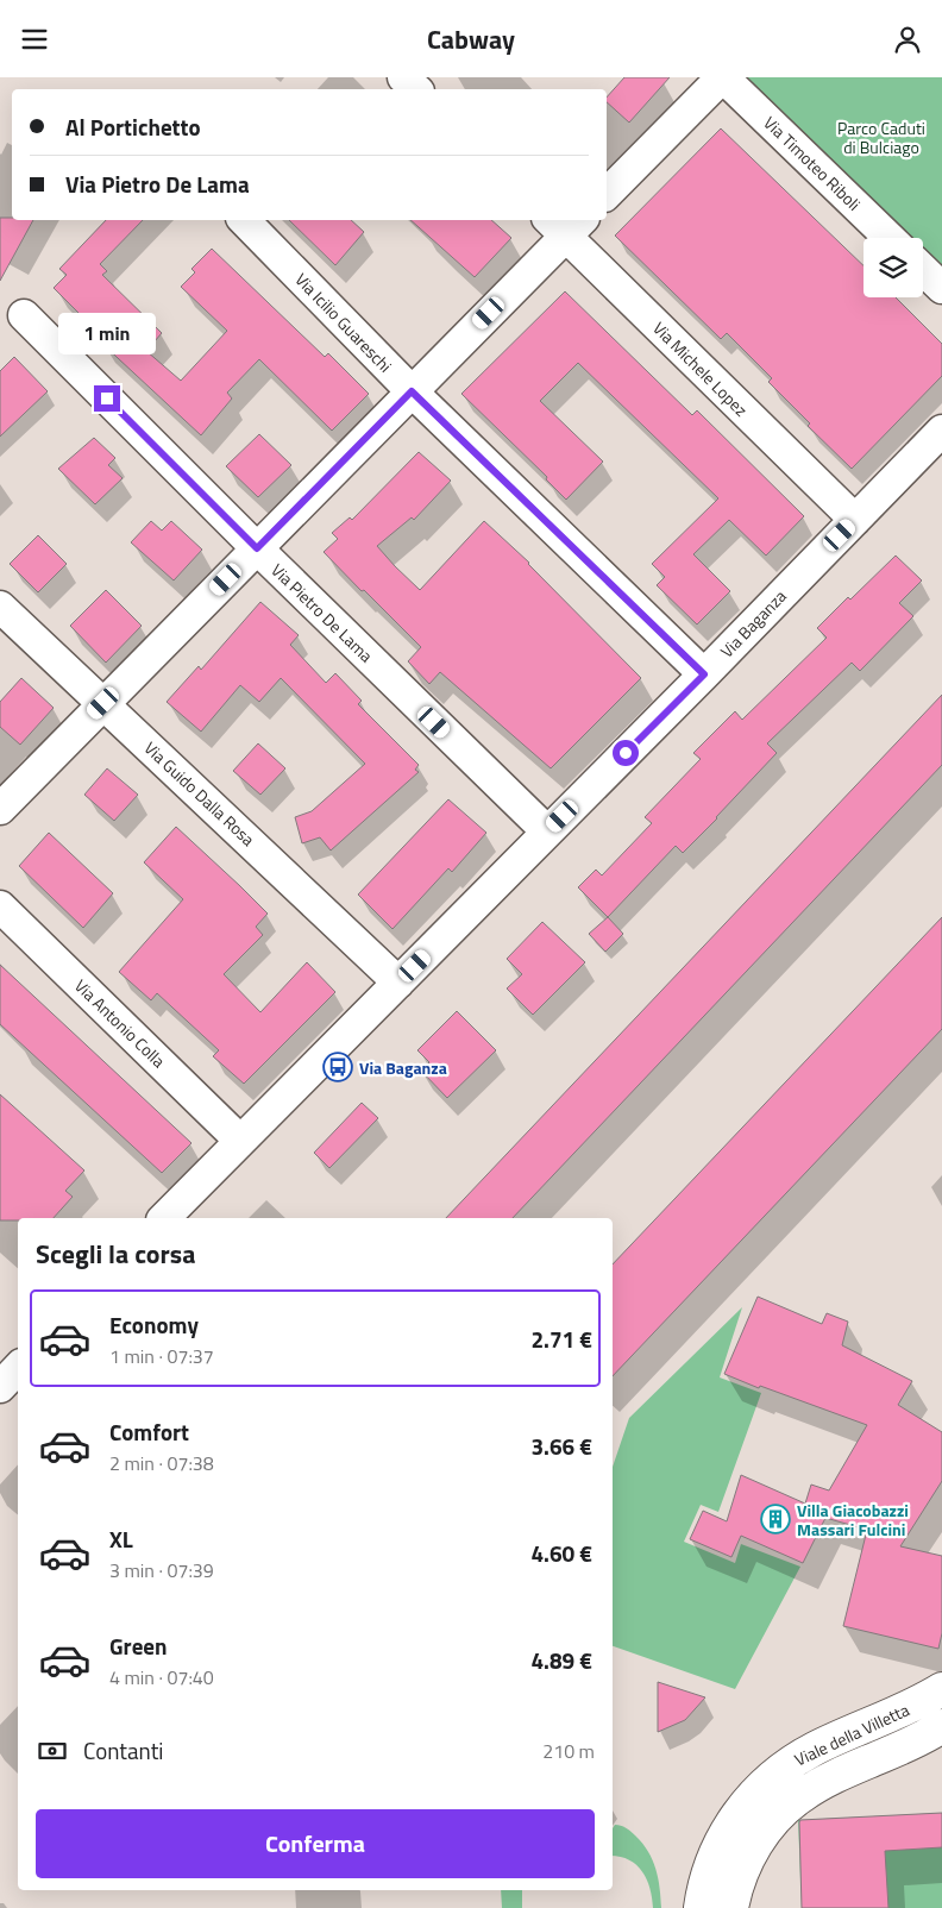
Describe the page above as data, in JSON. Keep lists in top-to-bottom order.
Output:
{
  "streets": {
    "street": [
      "Via Timoteo Riboli",
      "Via Icilio Guareschi",
      "Via Michele Lopez",
      "Via Pietro De Lama",
      "Via Baganza",
      "Via Guido Dalla Rosa",
      "Via Antonio Colla",
      "Viale della Villetta"
    ]
  },
  "crossings": [
    ["Via Icilio Guareschi", "Via Baganza"],
    ["Via Michele Lopez", "Via Baganza"],
    ["Via Pietro De Lama", "Via Baganza"],
    ["Via Baganza", "Via Guido Dalla Rosa"],
    ["Via Baganza", "Via Antonio Colla"]
  ],
  "parks": ["Parco Caduti di Bulciago"],
  "places": {
    "bus stop": ["Via Baganza"],
    "building": ["Villa Giacobazzi Massari Fulcini"]
  },
  "page": {
    "header": "Cabway",
    "banner": ["Al Portichetto", "Via Pietro De Lama"],
    "bubble": "1 min",
    "heading": "Scegli la corsa",
    "list": [
      {
        "name": "Economy",
        "note": "1 min · 07:37",
        "value": "2.71 €"
      },
      {
        "name": "Comfort",
        "note": "2 min · 07:38",
        "value": "3.66 €"
      },
      {
        "name": "XL",
        "note": "3 min · 07:39",
        "value": "4.60 €"
      },
      {
        "name": "Green",
        "note": "4 min · 07:40",
        "value": "4.89 €"
      }
    ],
    "pay": ["Contanti", "210 m"],
    "buttons": "Conferma"
  }
}
